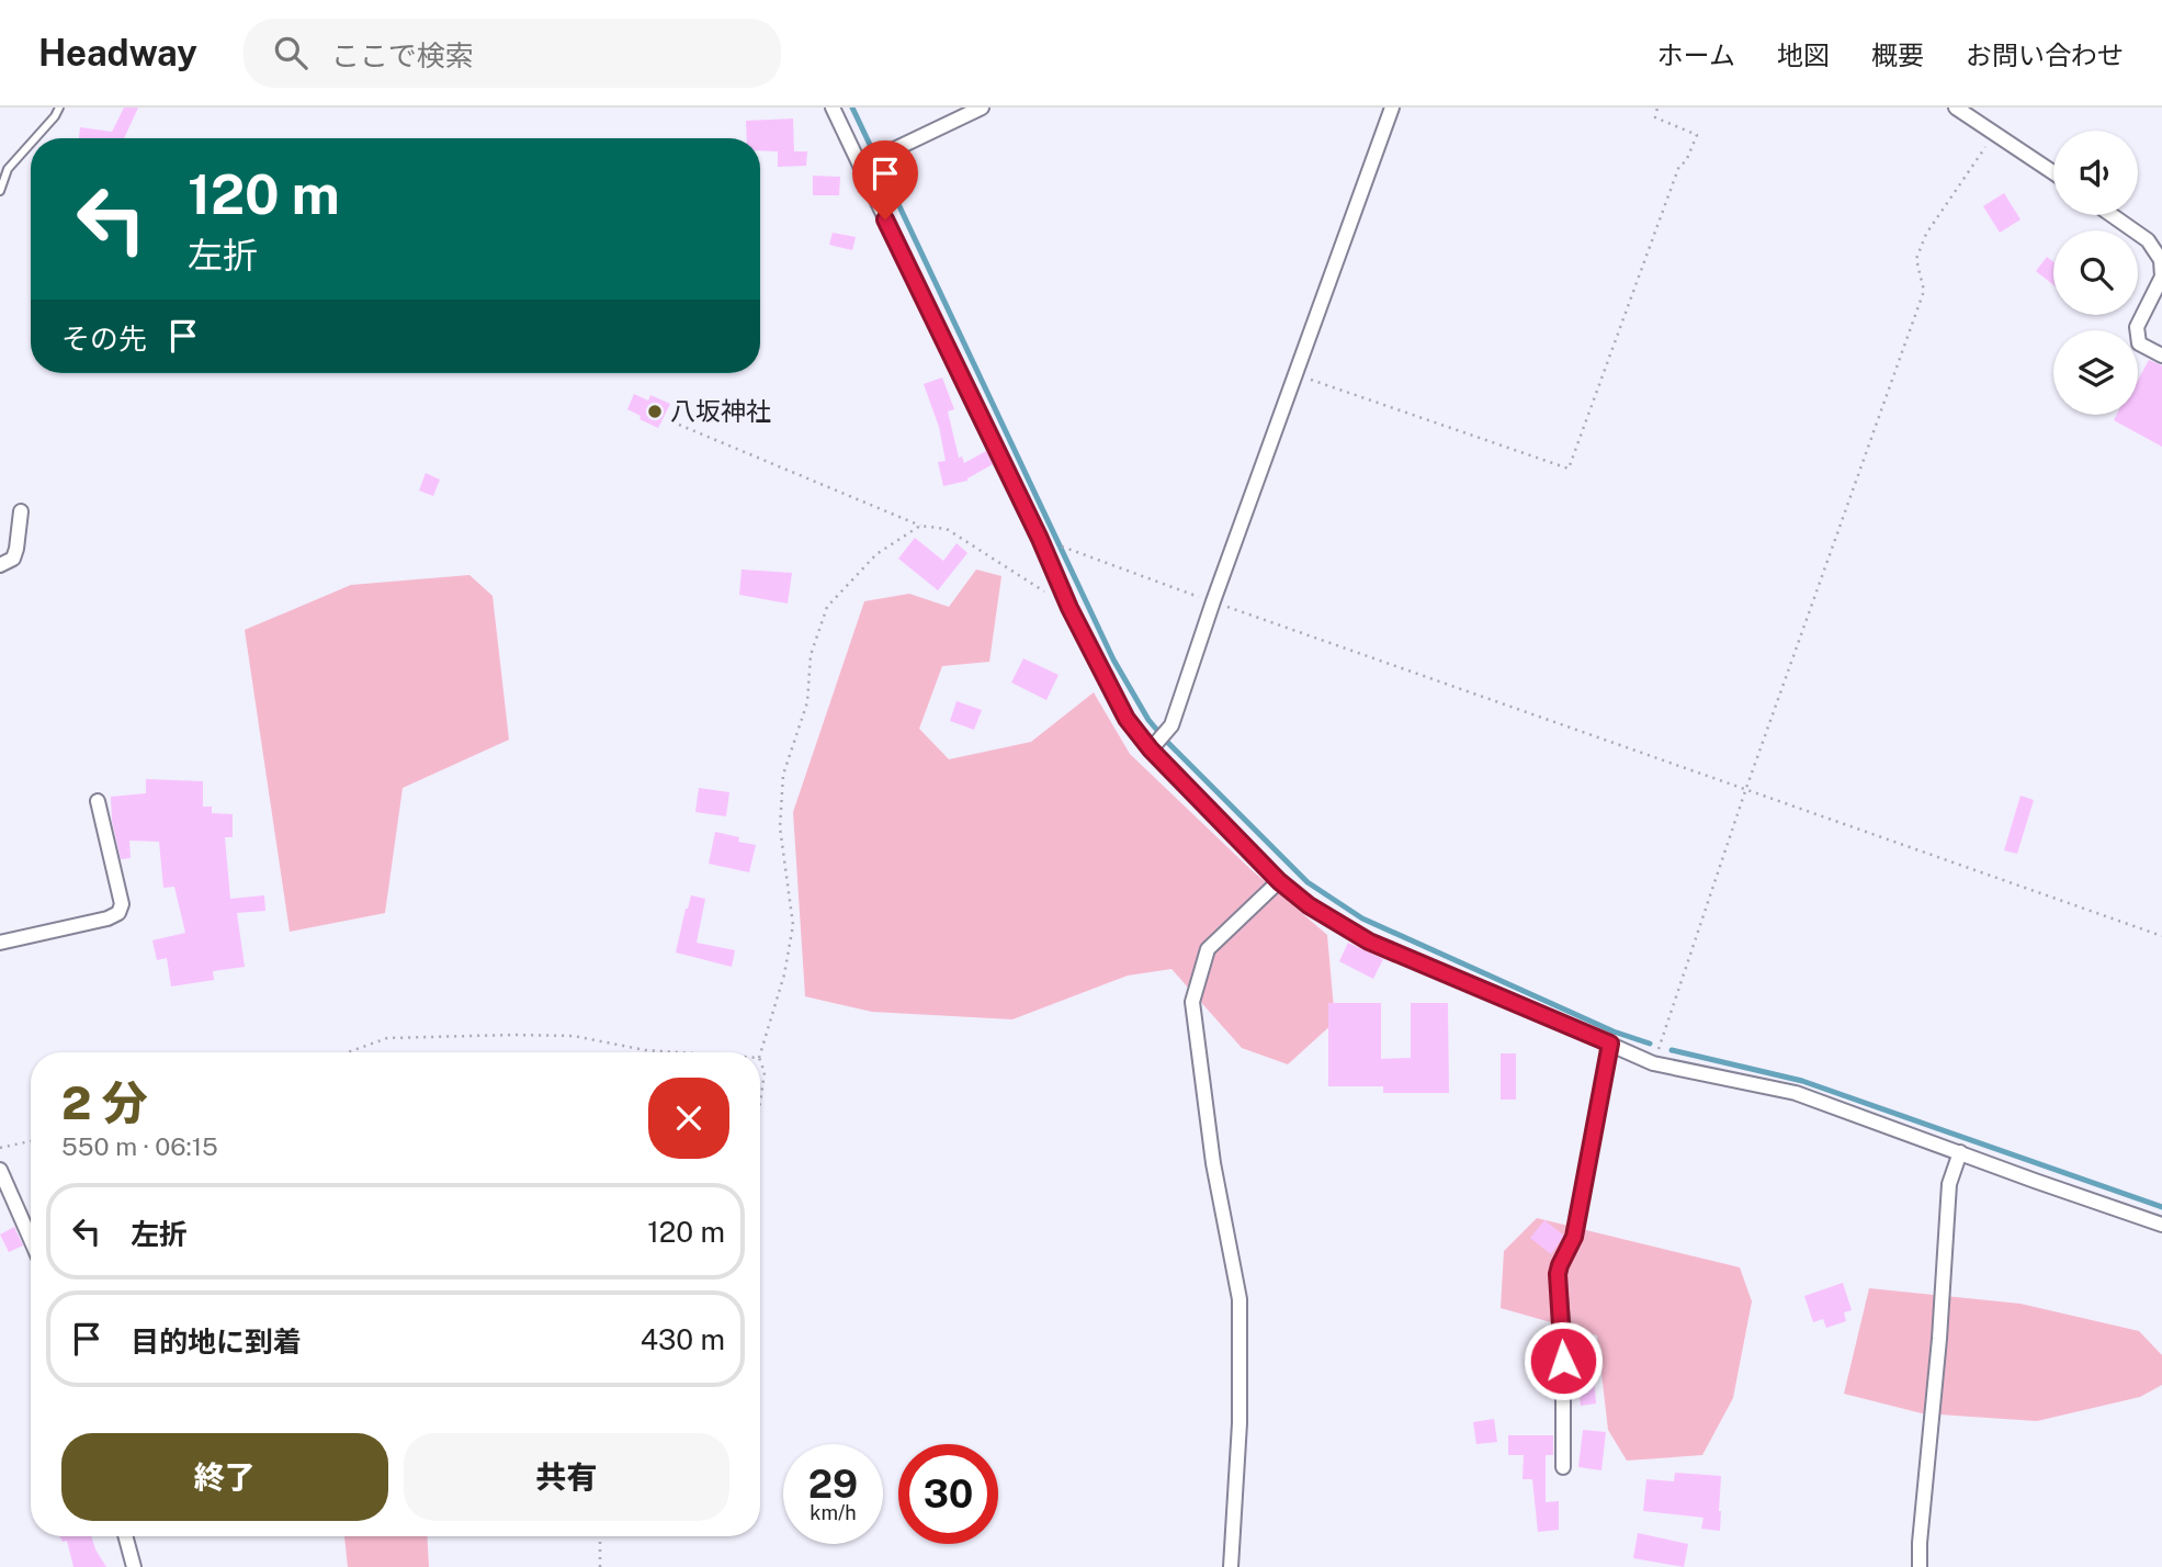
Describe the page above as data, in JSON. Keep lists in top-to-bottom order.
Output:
{
  "places": ["八坂神社"],
  "page": {
    "header": "Headway",
    "search": "ここで検索",
    "nav": [
      "ホーム",
      "地図",
      "概要",
      "お問い合わせ"
    ],
    "turn": ["120 m", "左折"],
    "then": "その先",
    "heading": ["2 分", "550 m · 06:15"],
    "list": [
      {
        "name": "左折",
        "value": "120 m"
      },
      {
        "name": "目的地に到着",
        "value": "430 m"
      }
    ],
    "buttons": ["終了", "共有"],
    "speed": "29 km/h",
    "limit": "30"
  }
}
